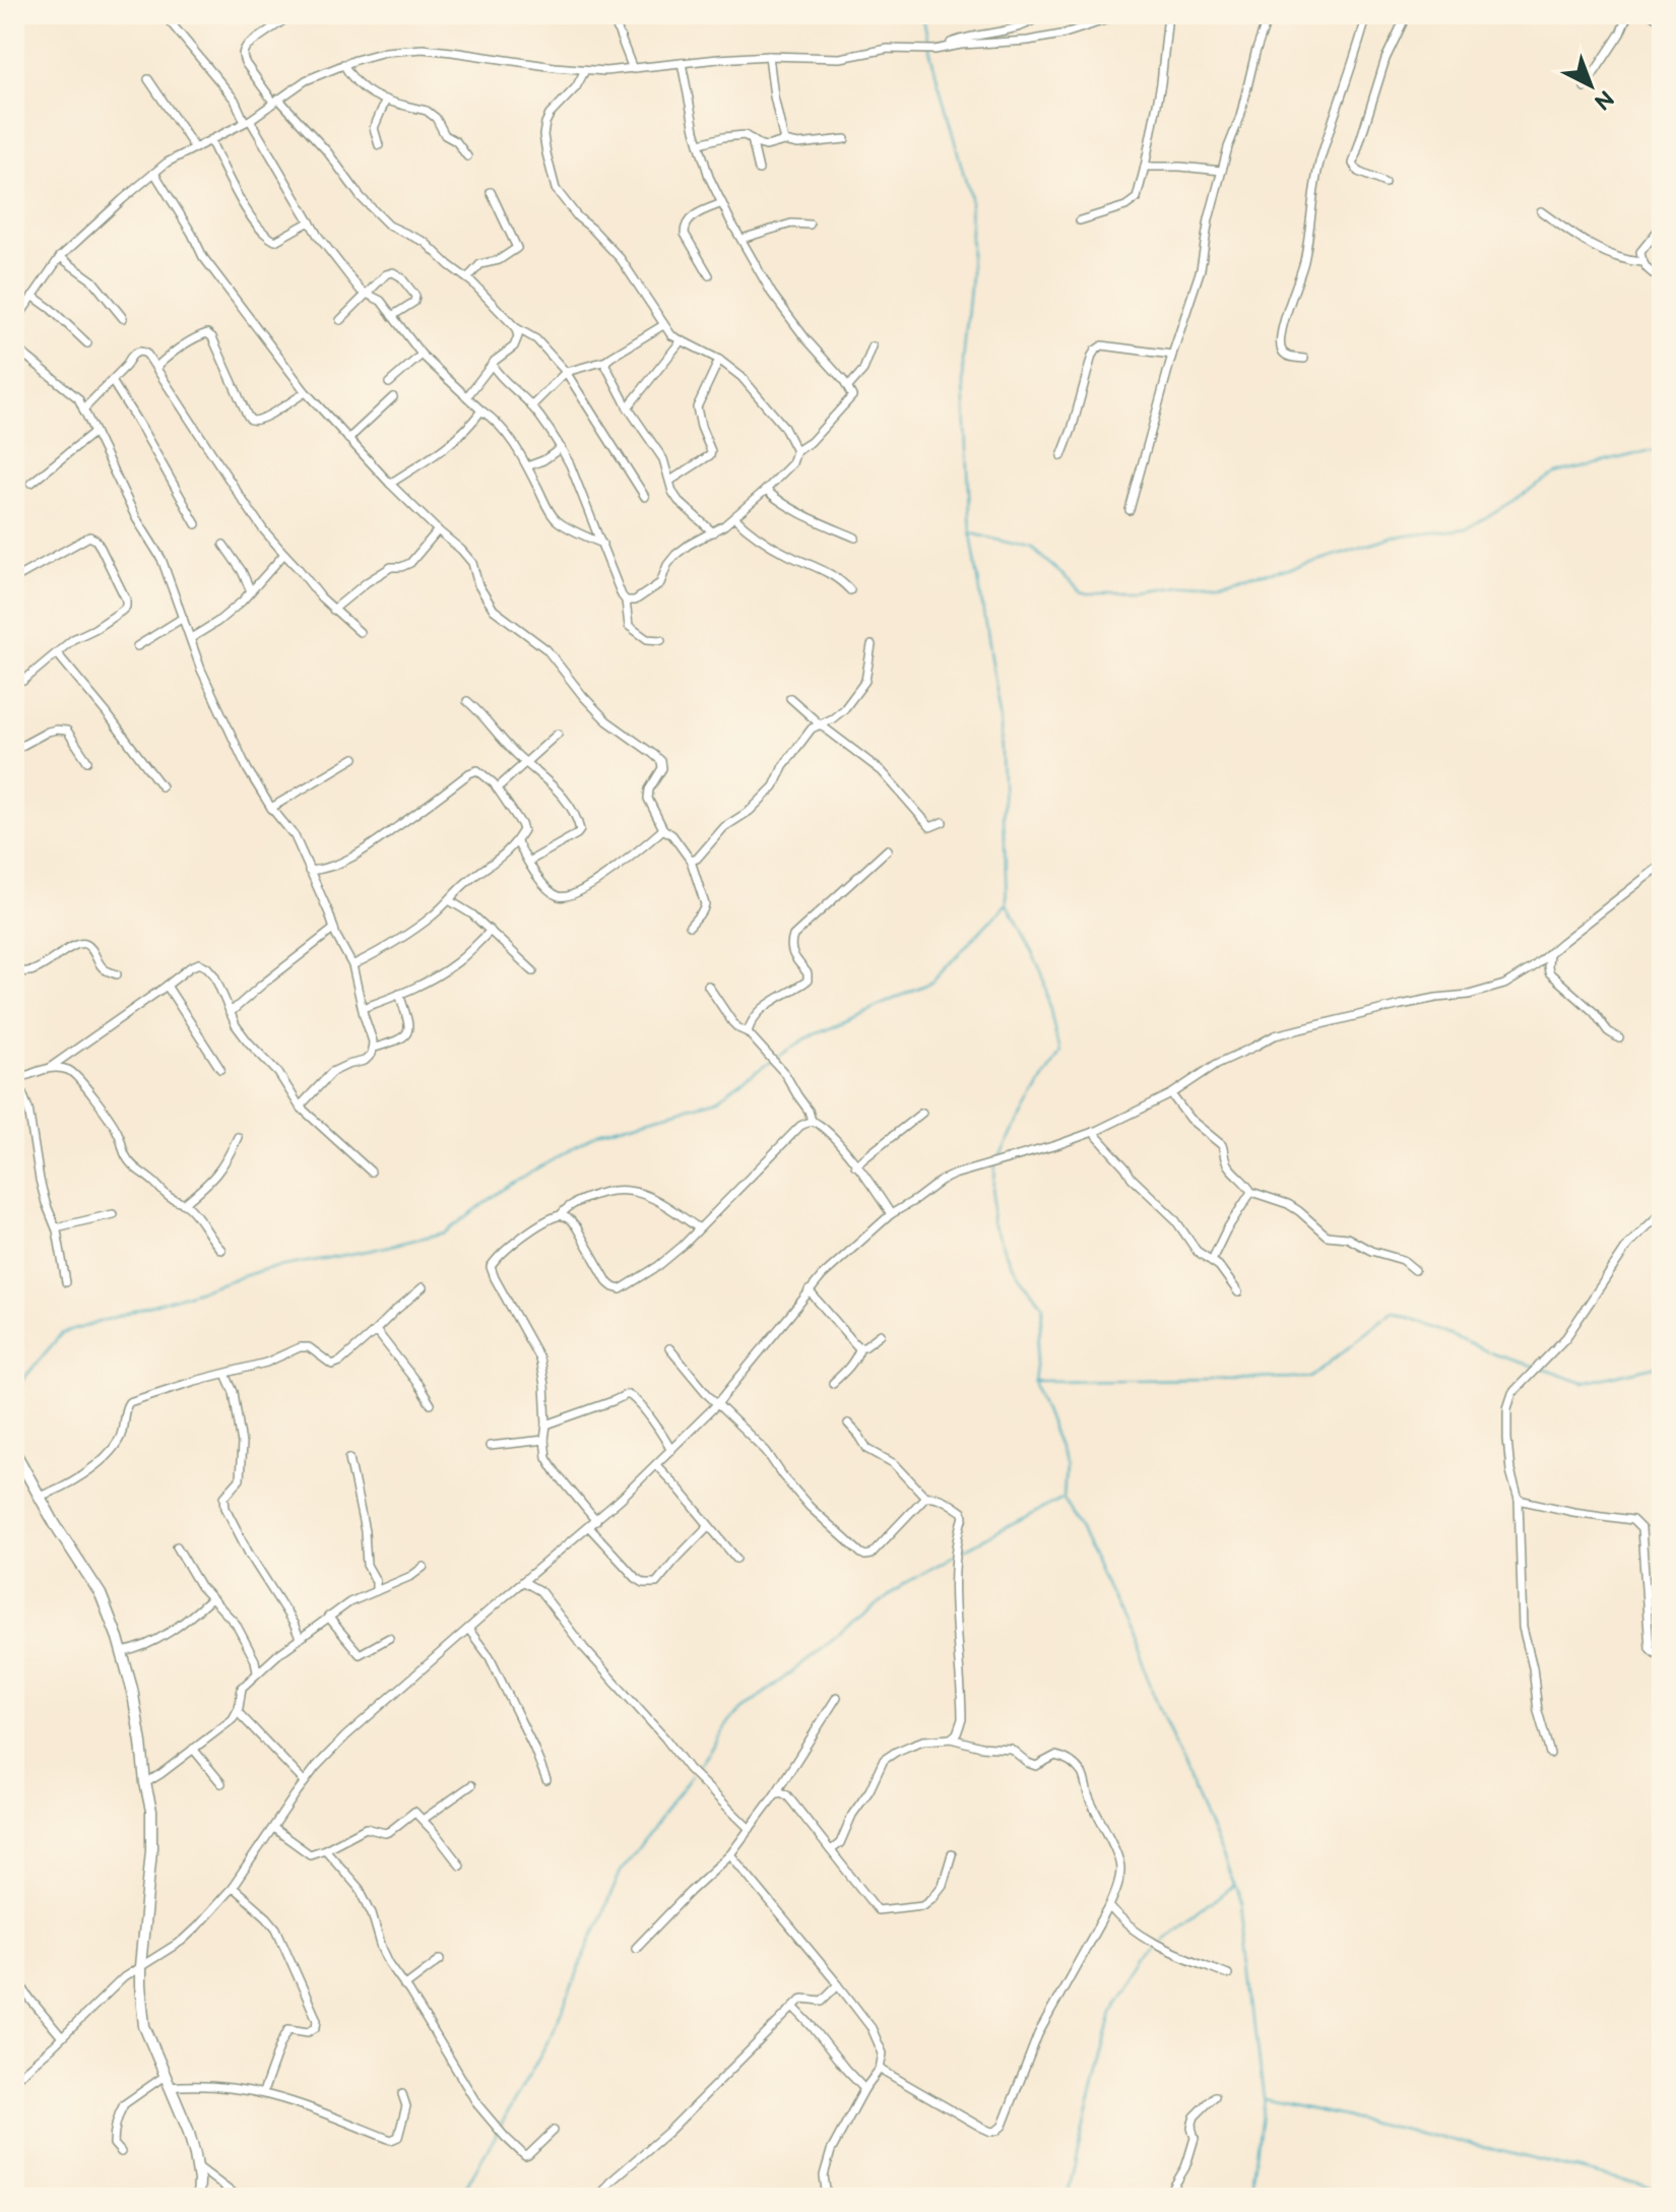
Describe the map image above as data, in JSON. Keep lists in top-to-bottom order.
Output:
{
  "north": "bottom right"
}
